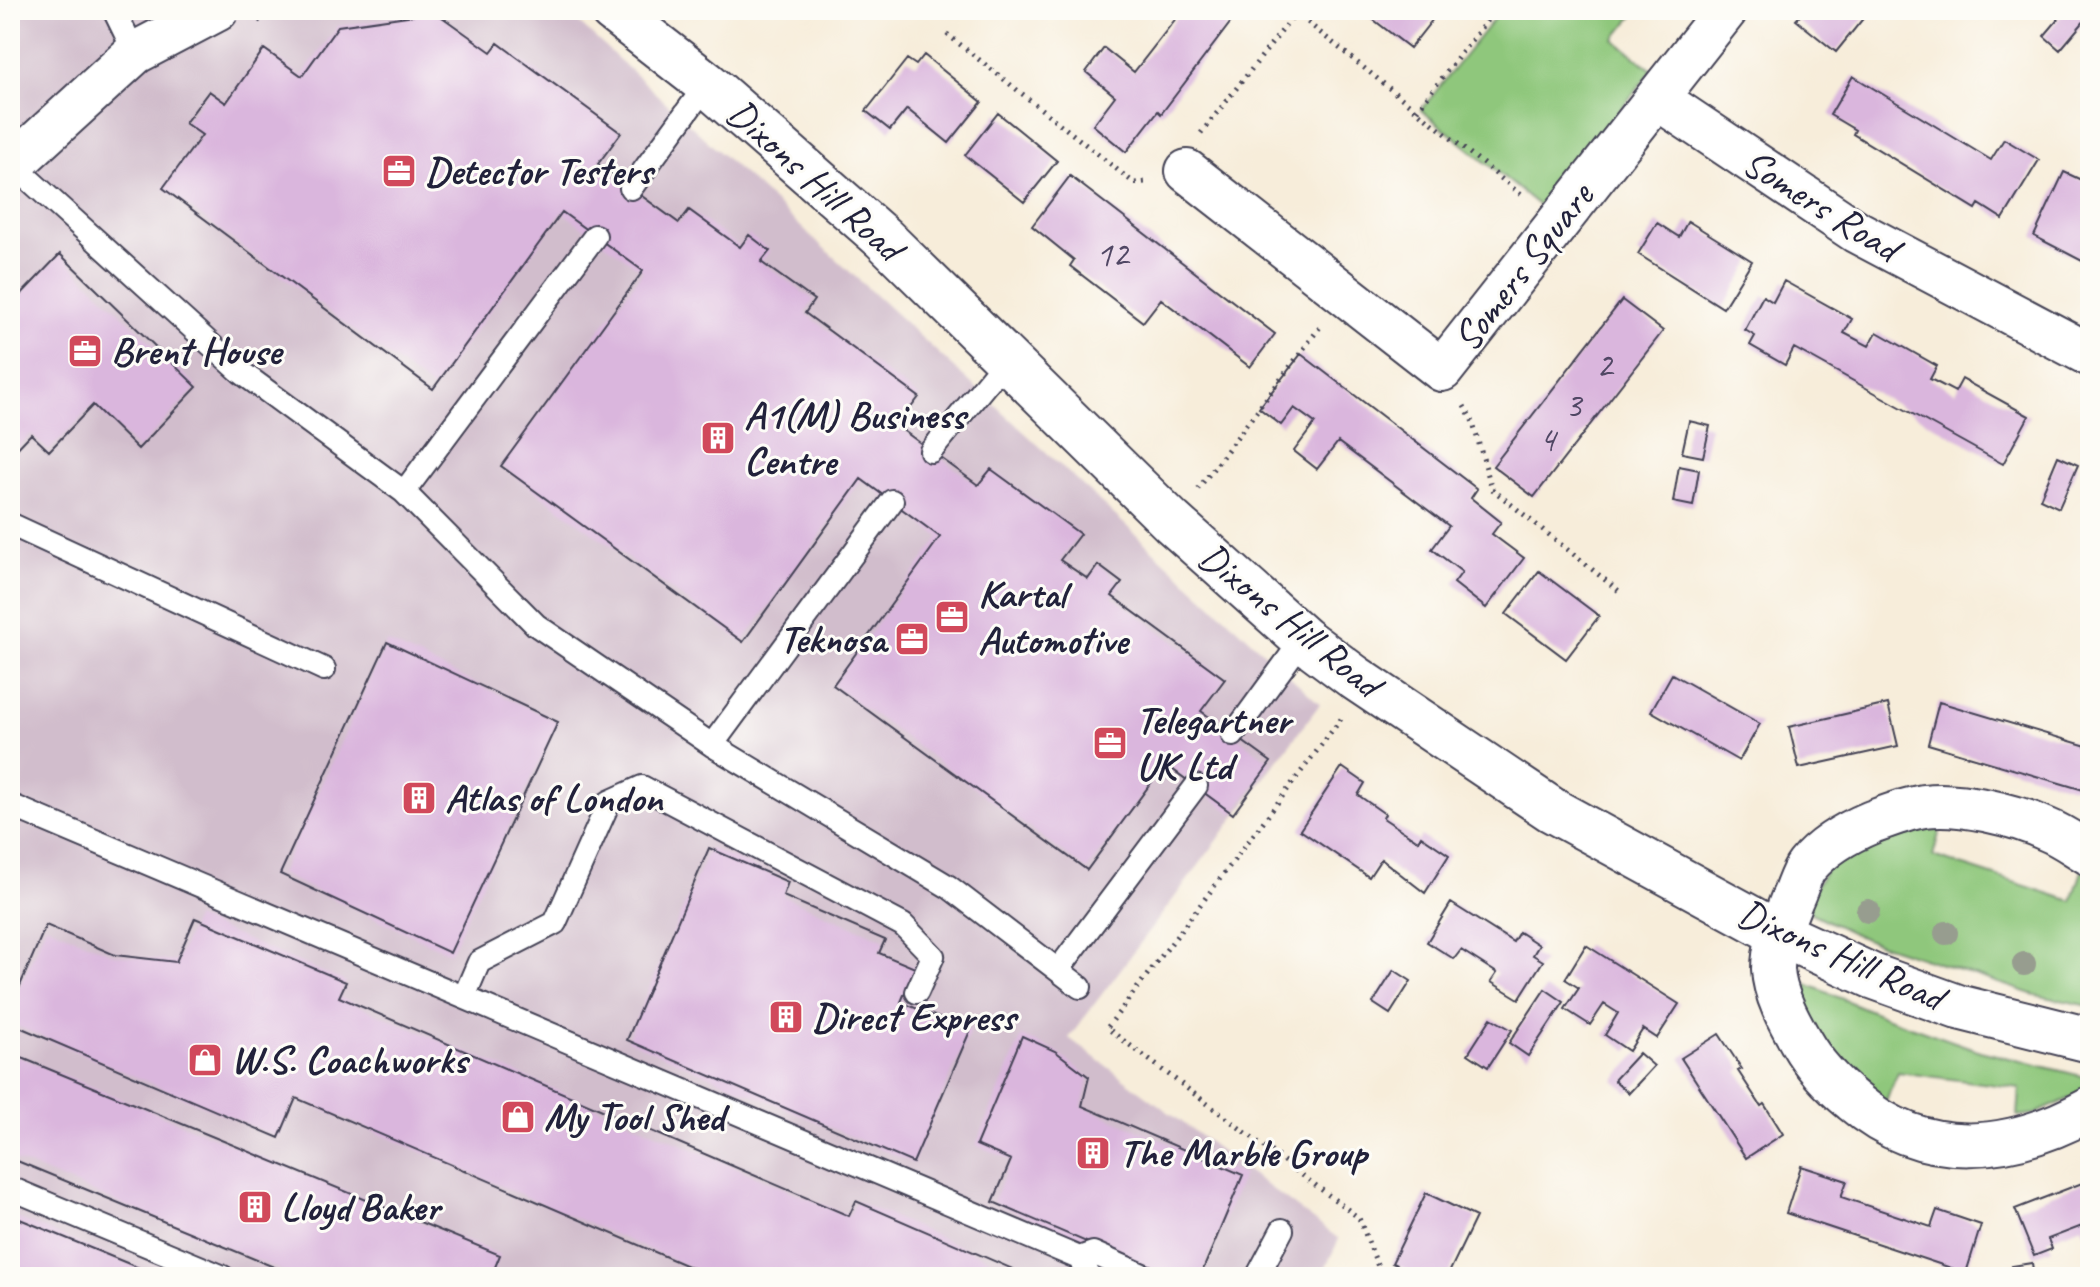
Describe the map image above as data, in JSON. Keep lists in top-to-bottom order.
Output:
{
  "streets": {
    "street": ["Dixons Hill Road", "Somers Road", "Somers Square"]
  },
  "crossings": [
    ["Somers Road", "Somers Square"]
  ],
  "places": {
    "office": [
      "Detector Testers",
      "Brent House",
      "Kartal Automotive",
      "Teknosa",
      "Telegartner UK Ltd"
    ],
    "building": [
      "A1(M) Business Centre",
      "Atlas of London",
      "Direct Express",
      "The Marble Group",
      "Lloyd Baker"
    ],
    "shop": ["W.S. Coachworks", "My Tool Shed"]
  },
  "house_numbers": [
    "12",
    "2",
    "3",
    "4"
  ]
}
